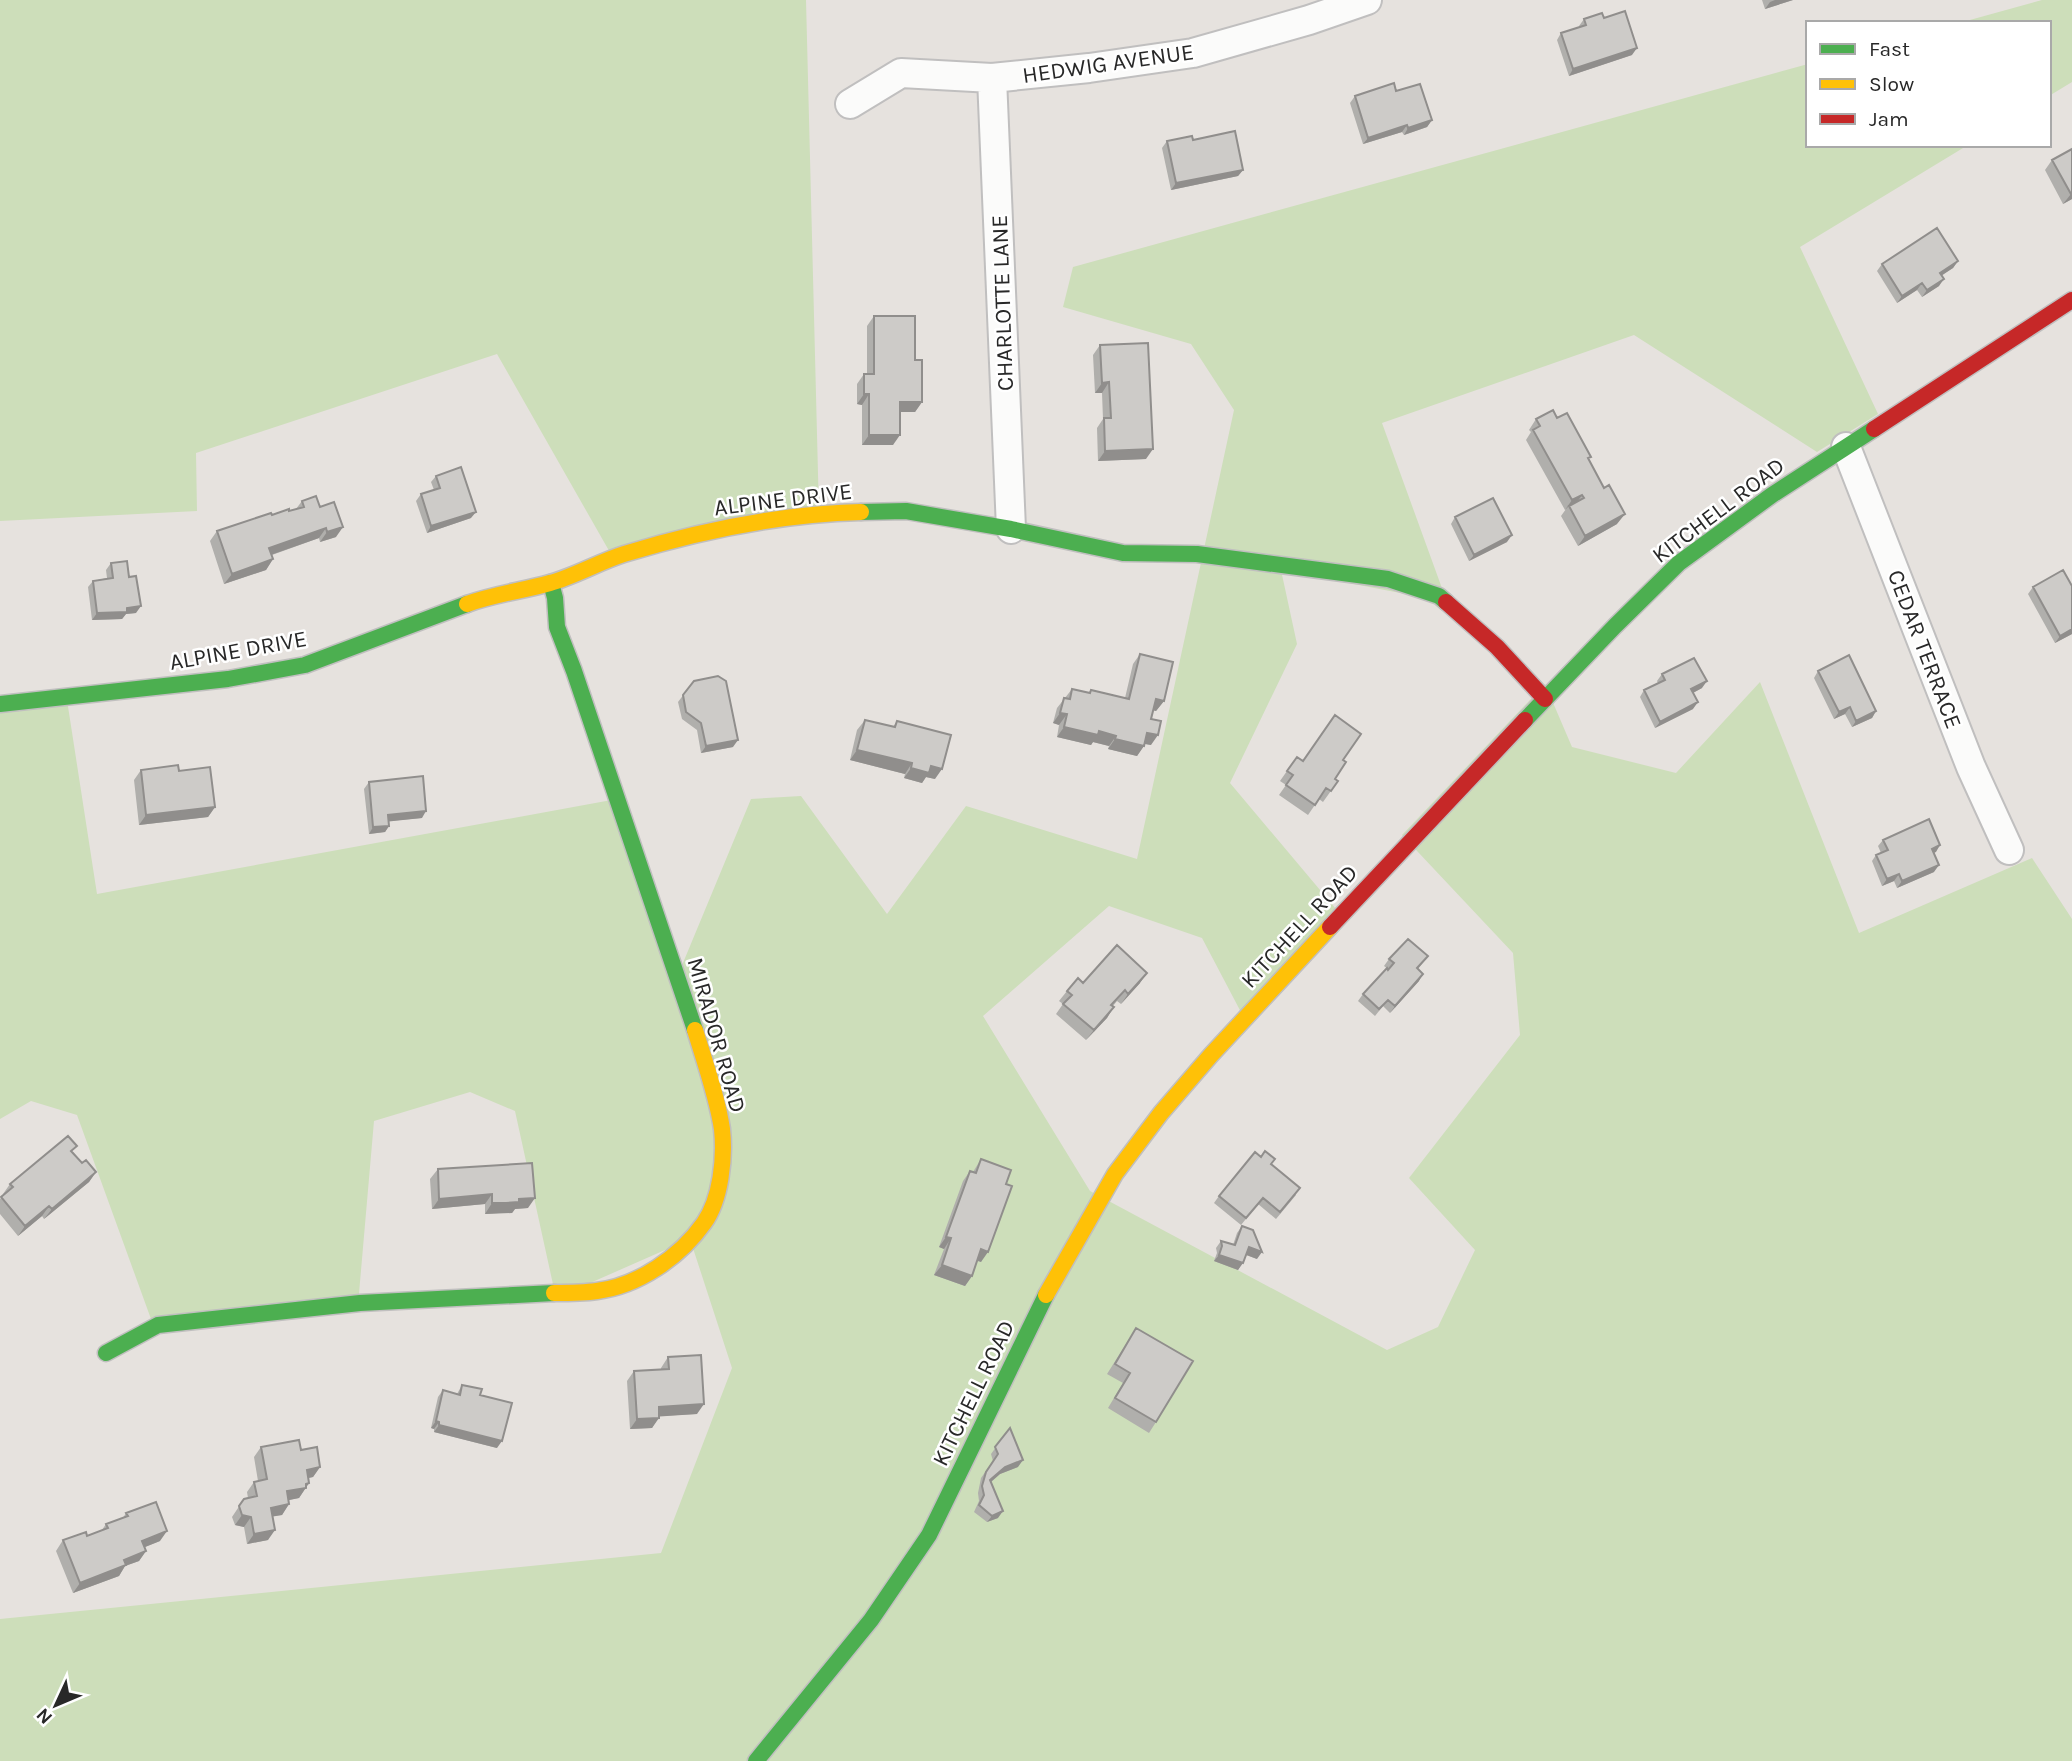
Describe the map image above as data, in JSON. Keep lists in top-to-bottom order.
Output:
{
  "streets": {
    "street": [
      "HEDWIG AVENUE",
      "CHARLOTTE LANE",
      "ALPINE DRIVE",
      "KITCHELL ROAD",
      "CEDAR TERRACE",
      "MIRADOR ROAD"
    ]
  },
  "crossings": [
    ["HEDWIG AVENUE", "CHARLOTTE LANE"],
    ["CHARLOTTE LANE", "ALPINE DRIVE"],
    ["ALPINE DRIVE", "KITCHELL ROAD"],
    ["ALPINE DRIVE", "MIRADOR ROAD"],
    ["KITCHELL ROAD", "CEDAR TERRACE"]
  ],
  "legend": ["Fast", "Slow", "Jam"],
  "north": "bottom left"
}
